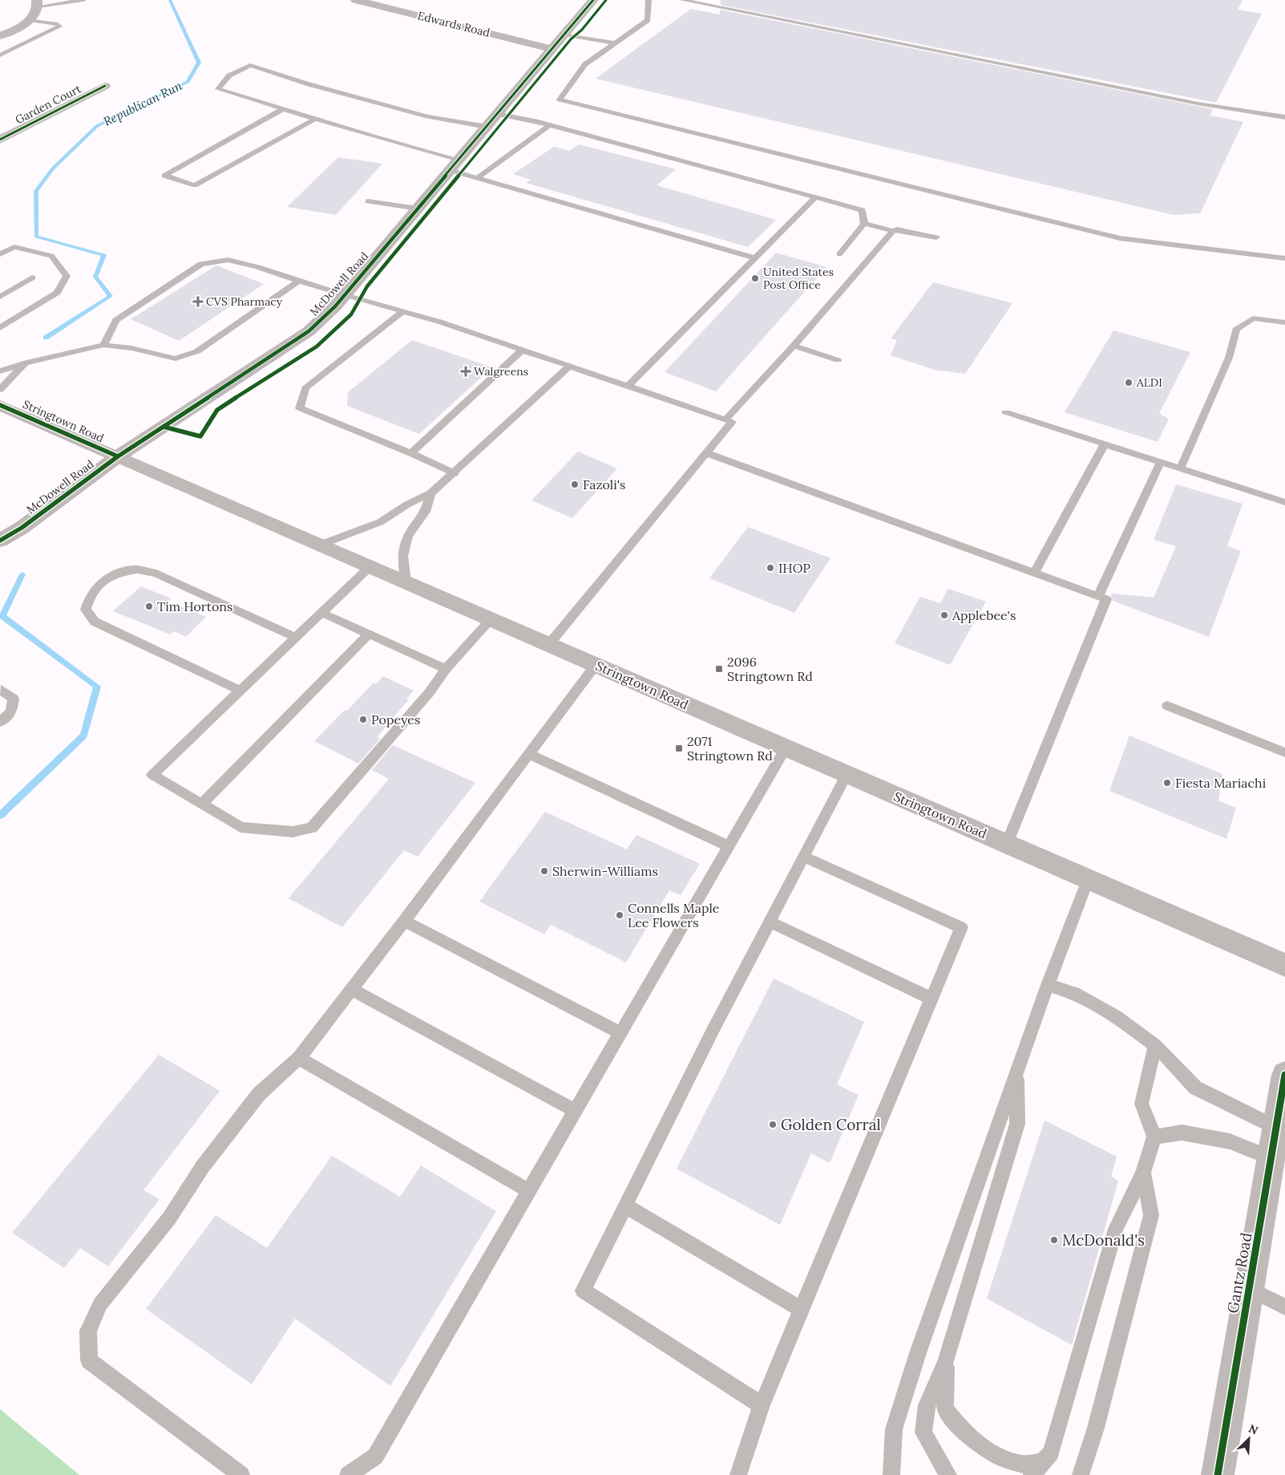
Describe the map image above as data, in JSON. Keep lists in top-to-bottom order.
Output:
{
  "streets": {
    "street": [
      "Edwards Road",
      "Garden Court",
      "McDowell Road",
      "Stringtown Road",
      "Gantz Road"
    ]
  },
  "crossings": [
    ["Edwards Road", "McDowell Road"],
    ["McDowell Road", "Stringtown Road"]
  ],
  "water": ["Republican Run"],
  "places": {
    "other": [
      "United States Post Office",
      "ALDI",
      "Fazoli's",
      "IHOP",
      "Tim Hortons",
      "Applebee's",
      "Popeyes",
      "Fiesta Mariachi",
      "Sherwin-Williams",
      "Connells Maple Lee Flowers",
      "Golden Corral",
      "McDonald's"
    ],
    "health": ["CVS Pharmacy", "Walgreens"],
    "transit": ["2096 Stringtown Rd", "2071 Stringtown Rd"]
  },
  "north": "top right"
}
